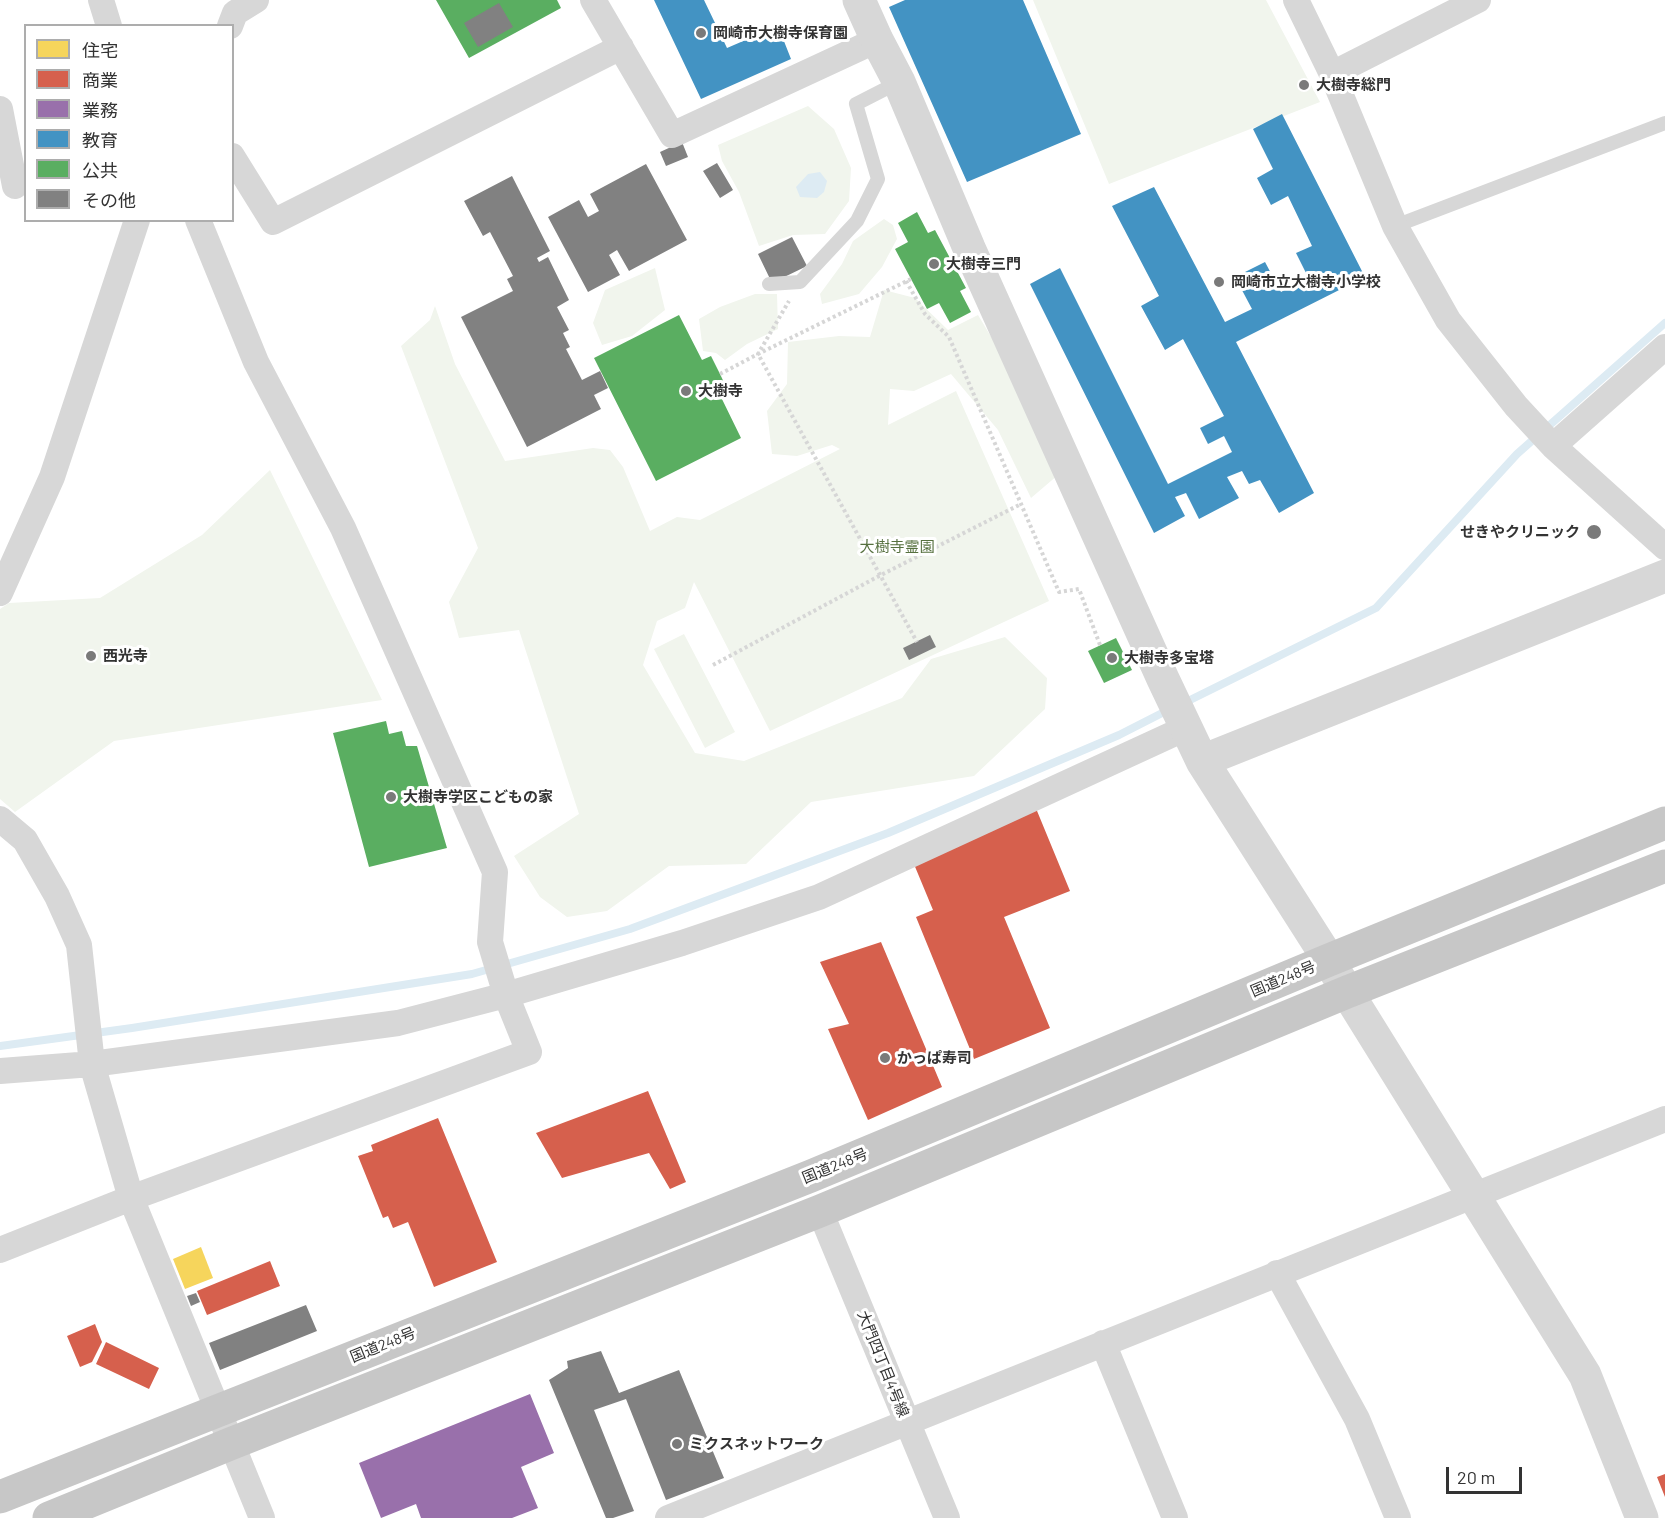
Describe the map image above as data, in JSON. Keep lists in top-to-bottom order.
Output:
{
  "streets": {
    "highway": ["国道248号"],
    "street": ["大門四丁目4号線"]
  },
  "parks": ["大樹寺霊園"],
  "places": [
    "岡崎市大樹寺保育園",
    "大樹寺総門",
    "大樹寺三門",
    "岡崎市立大樹寺小学校",
    "大樹寺",
    "せきやクリニック",
    "西光寺",
    "大樹寺多宝塔",
    "大樹寺学区こどもの家",
    "かっぱ寿司",
    "ミクスネットワーク"
  ],
  "legend": [
    "住宅",
    "商業",
    "業務",
    "教育",
    "公共",
    "その他"
  ],
  "scale_bar": "20 m"
}
